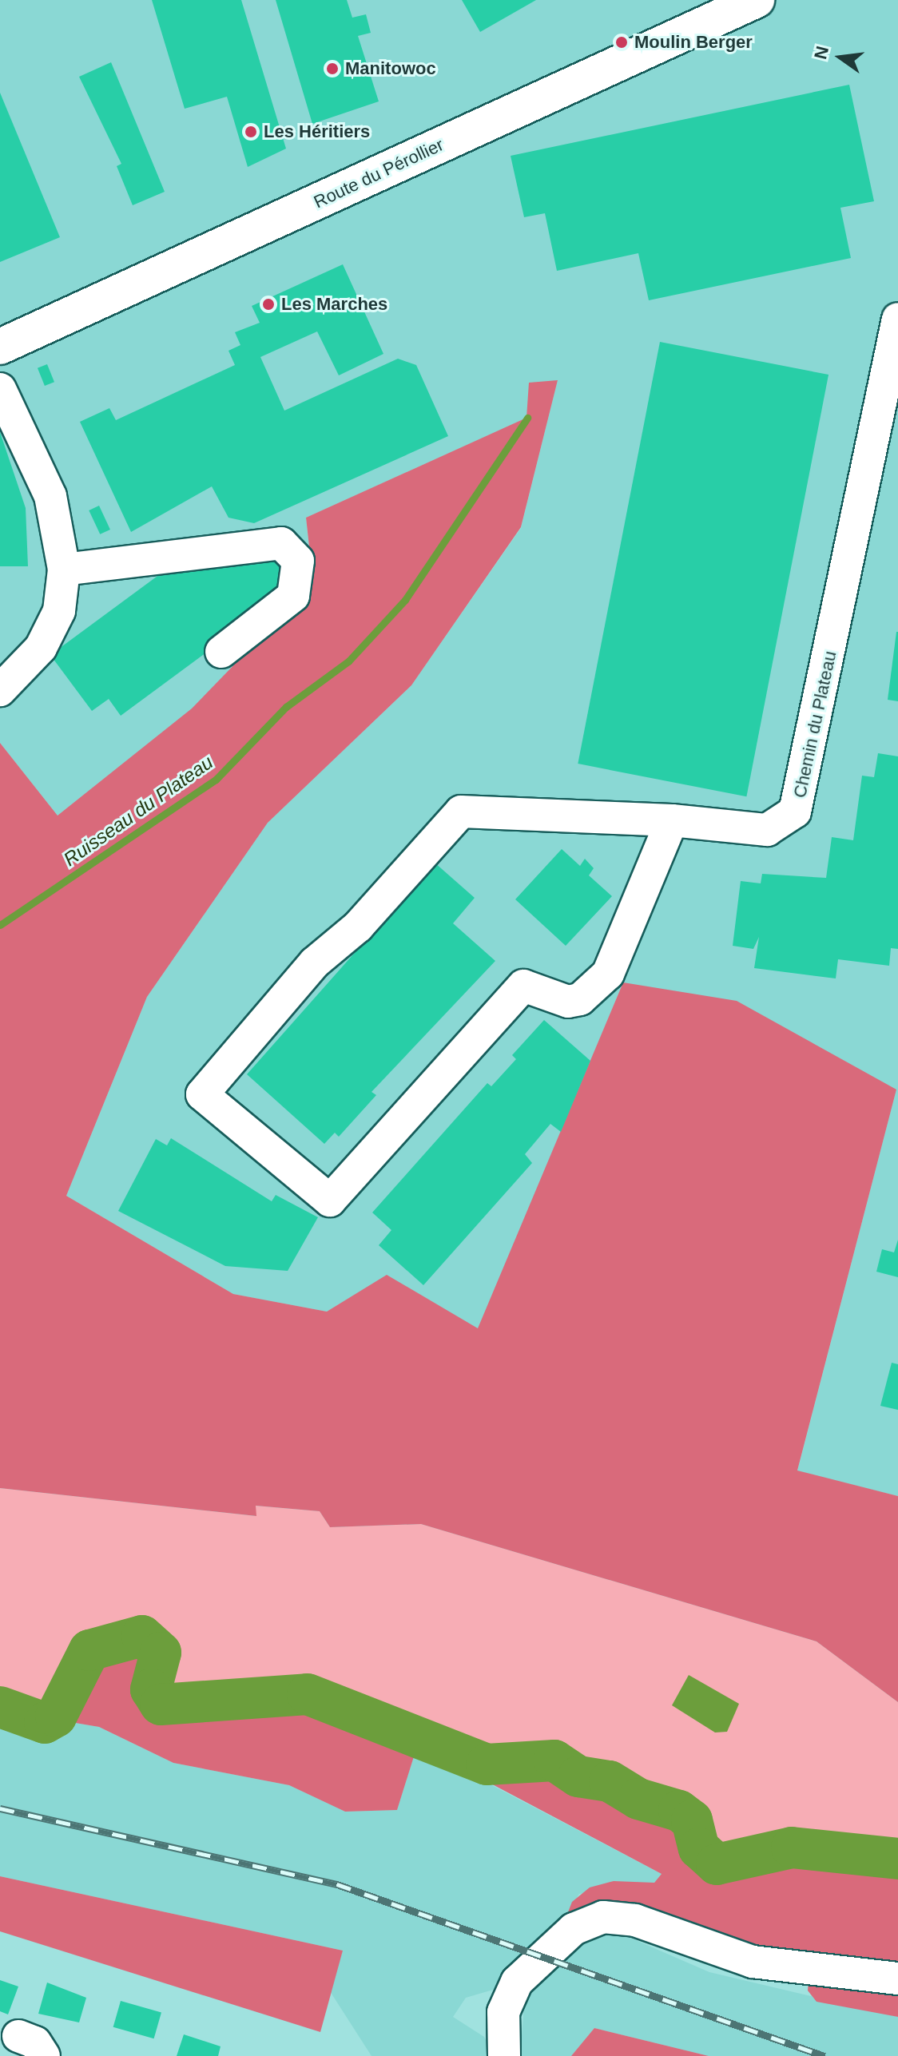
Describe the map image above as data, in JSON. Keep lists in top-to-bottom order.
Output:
{
  "streets": {
    "main road": ["Route du Pérollier"],
    "street": ["Chemin du Plateau"]
  },
  "water": ["Ruisseau du Plateau"],
  "places": [
    "Moulin Berger",
    "Manitowoc",
    "Les Héritiers",
    "Les Marches"
  ],
  "north": "left"
}
